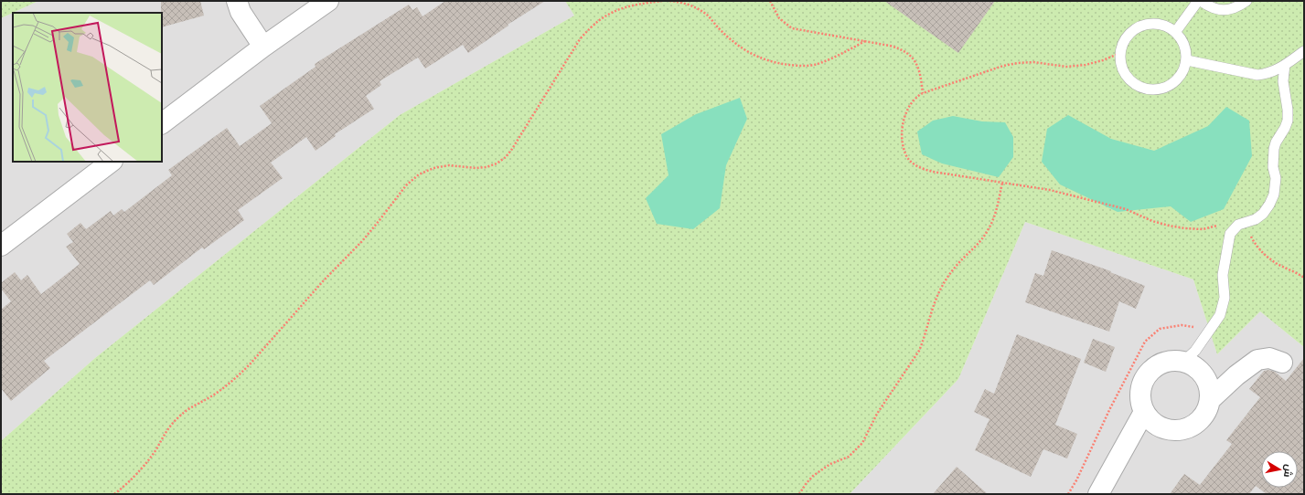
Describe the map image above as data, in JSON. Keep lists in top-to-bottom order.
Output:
{
  "north": "right"
}
